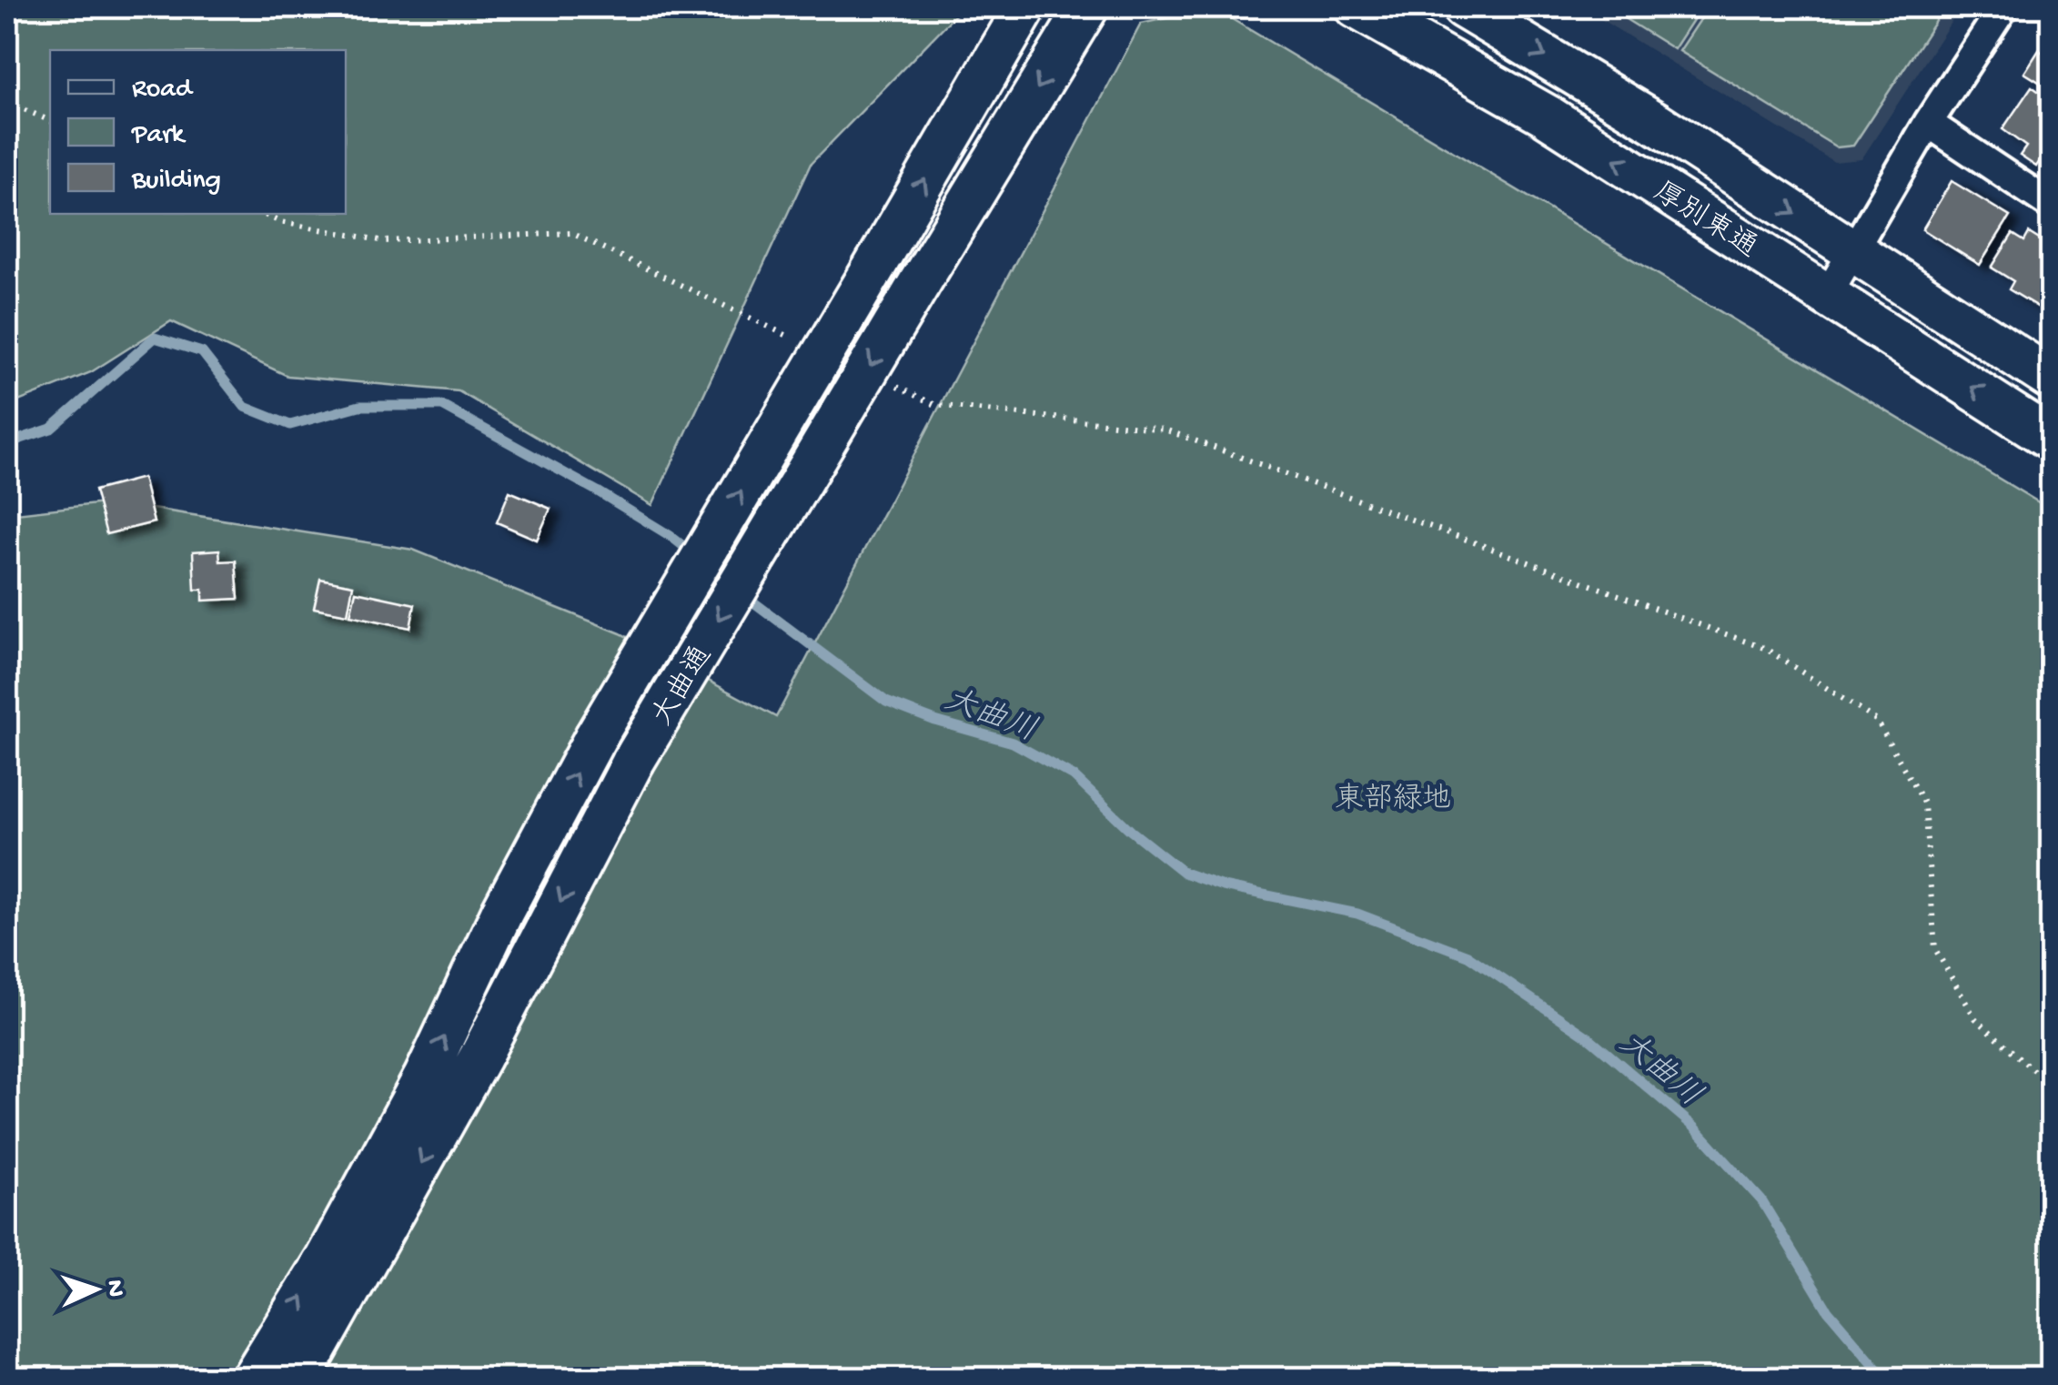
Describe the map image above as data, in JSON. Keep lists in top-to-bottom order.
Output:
{
  "streets": {
    "street": ["厚別東通", "大曲通"]
  },
  "water": ["大曲川"],
  "parks": ["東部緑地"],
  "legend": ["Road", "Park", "Building"],
  "north": "right"
}
